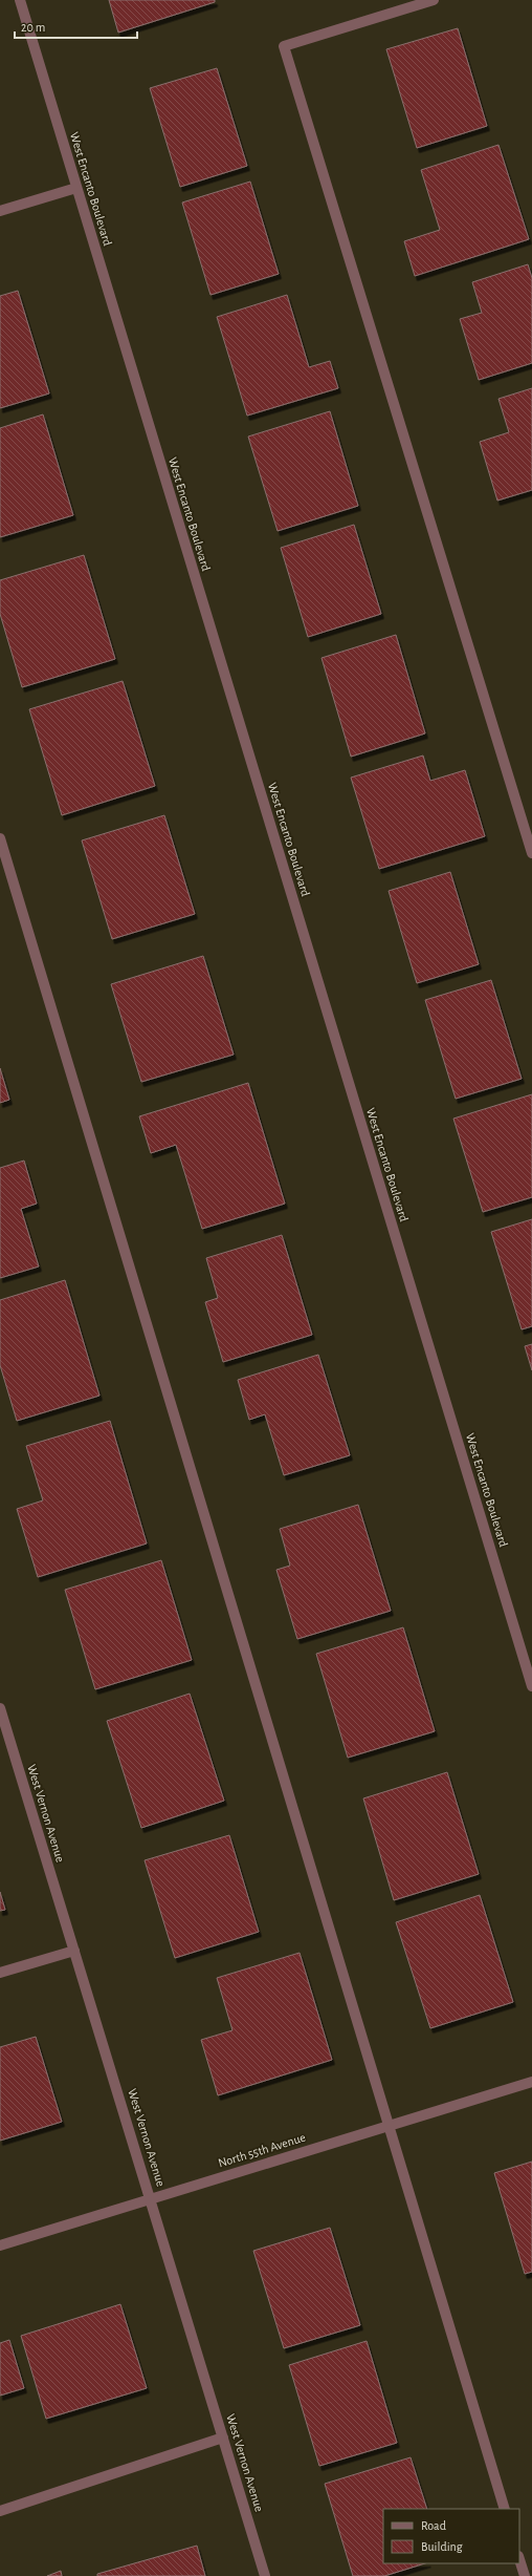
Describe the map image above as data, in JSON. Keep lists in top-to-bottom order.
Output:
{
  "streets": {
    "street": ["West Encanto Boulevard", "West Vernon Avenue", "North 55th Avenue"]
  },
  "crossings": [
    ["West Vernon Avenue", "North 55th Avenue"]
  ],
  "legend": ["Road", "Building"],
  "scale_bar": "20 m"
}
